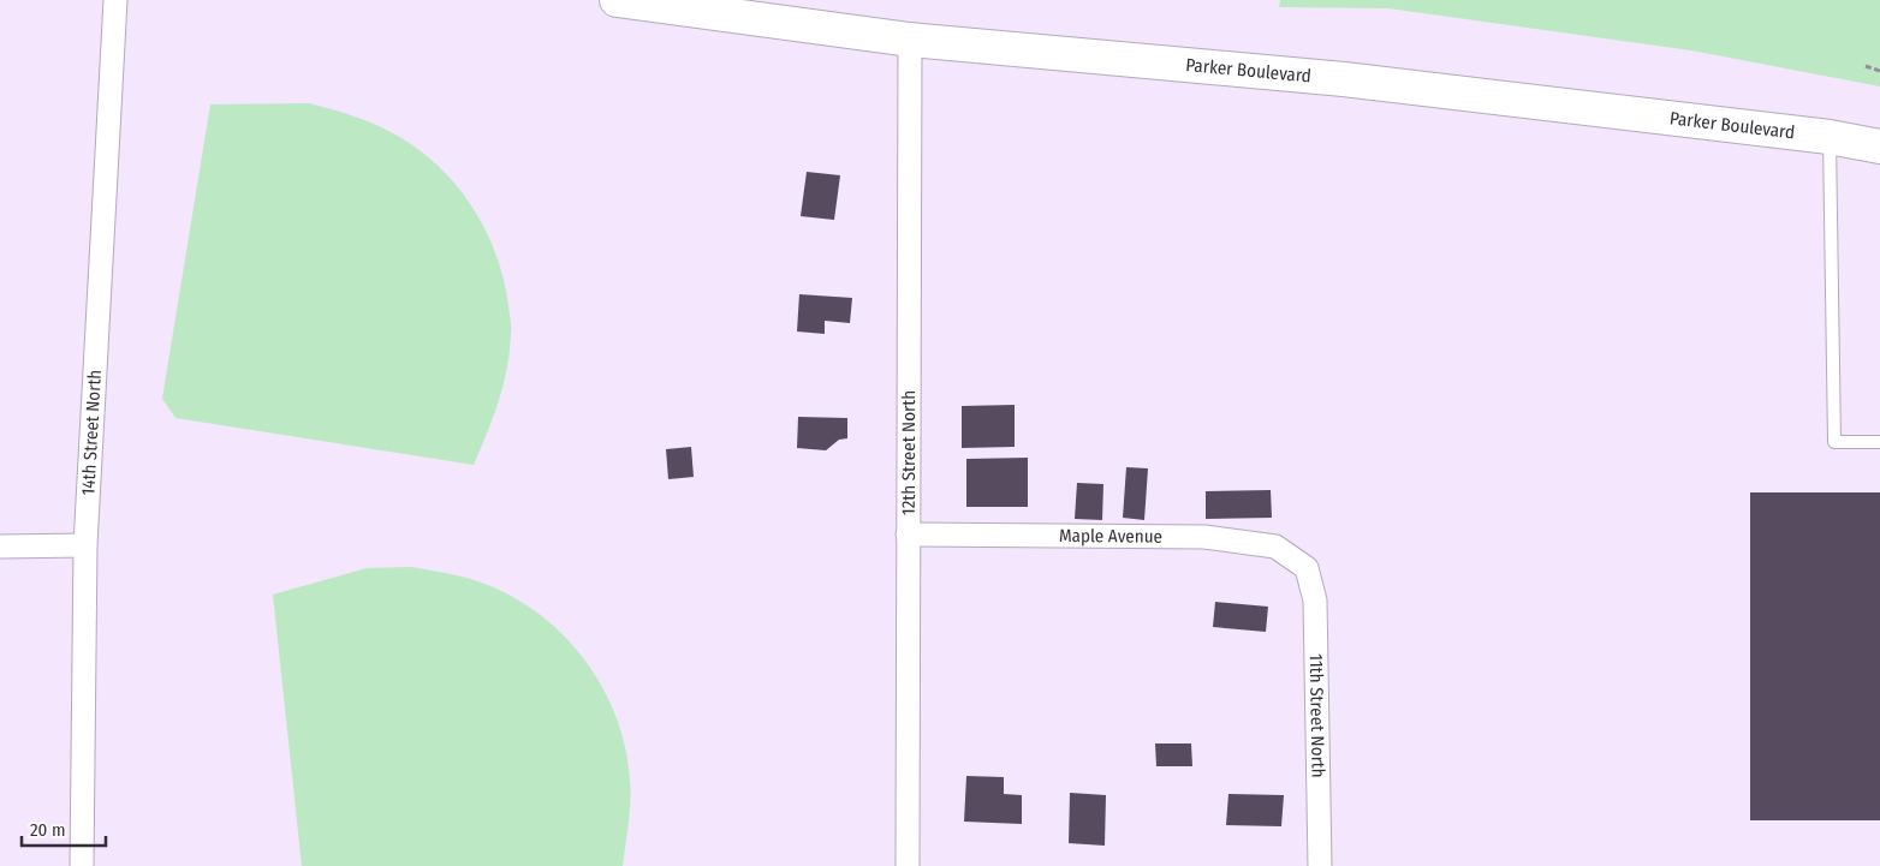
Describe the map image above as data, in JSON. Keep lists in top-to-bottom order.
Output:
{
  "streets": {
    "street": [
      "Parker Boulevard",
      "14th Street North",
      "12th Street North",
      "Maple Avenue",
      "11th Street North"
    ]
  },
  "crossings": [
    ["Parker Boulevard", "12th Street North"],
    ["12th Street North", "Maple Avenue"],
    ["Maple Avenue", "11th Street North"]
  ],
  "scale_bar": "20 m"
}
